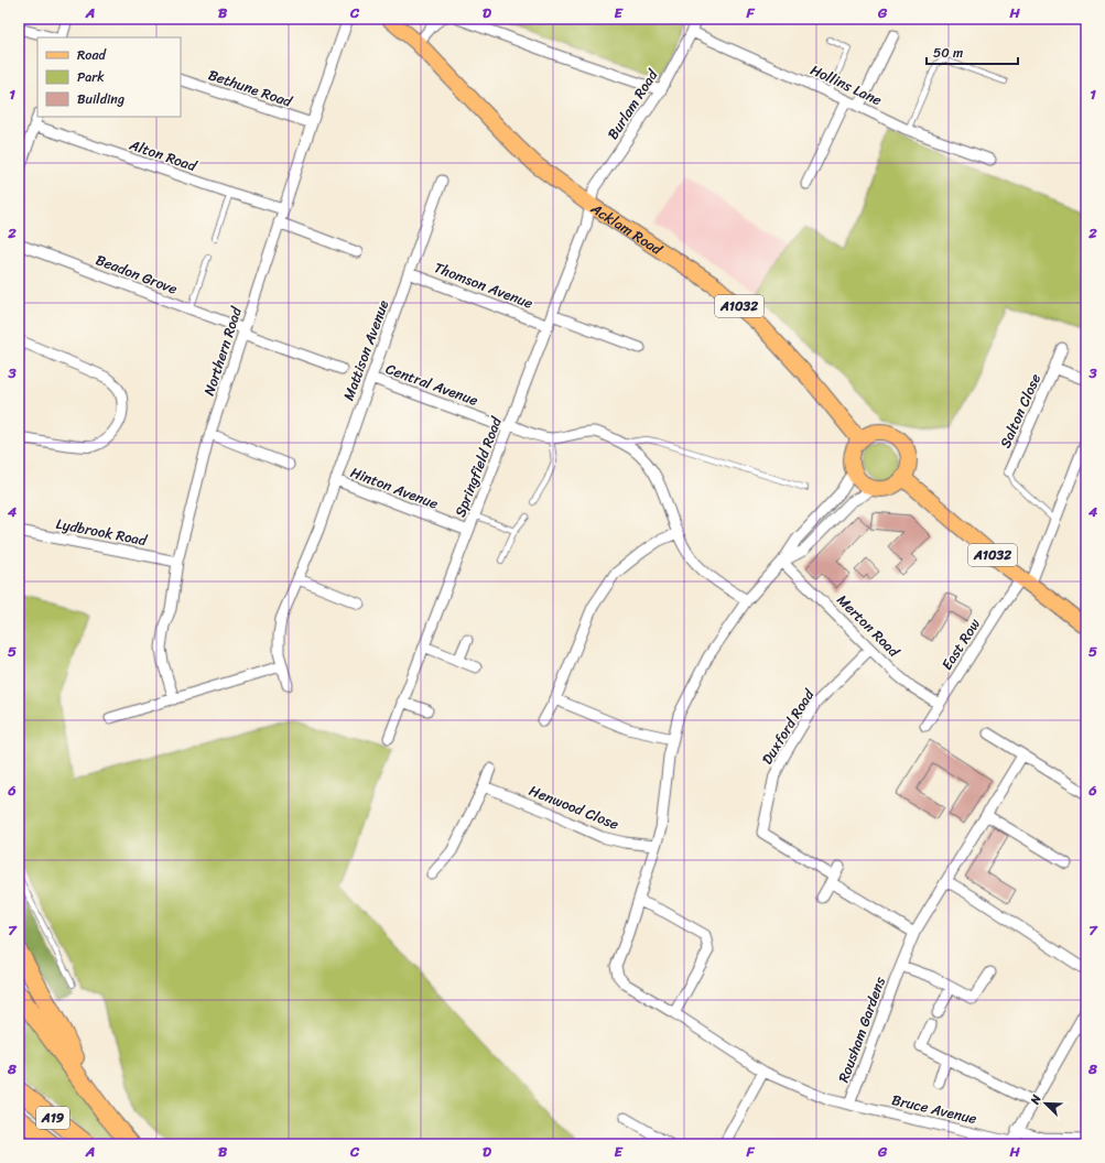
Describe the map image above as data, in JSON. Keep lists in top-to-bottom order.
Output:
{
  "streets": {
    "highway": ["A19"],
    "main road": ["Acklam Road", "A1032"],
    "street": [
      "Hollins Lane",
      "Bethune Road",
      "Burlam Road",
      "Alton Road",
      "Beadon Grove",
      "Thomson Avenue",
      "Mattison Avenue",
      "Northern Road",
      "Central Avenue",
      "Salton Close",
      "Springfield Road",
      "Hinton Avenue",
      "Lydbrook Road",
      "Merton Road",
      "East Row",
      "Duxford Road",
      "Henwood Close",
      "Rousham Gardens",
      "Bruce Avenue"
    ]
  },
  "crossings": [
    ["Hollins Lane", "Burlam Road"],
    ["Bethune Road", "Northern Road"],
    ["Burlam Road", "Acklam Road"],
    ["Burlam Road", "Springfield Road"],
    ["Alton Road", "Northern Road"],
    ["Acklam Road", "A1032"],
    ["Acklam Road", "Springfield Road"],
    ["Beadon Grove", "Northern Road"],
    ["Thomson Avenue", "Mattison Avenue"],
    ["Thomson Avenue", "Springfield Road"],
    ["A1032", "East Row"],
    ["Mattison Avenue", "Central Avenue"],
    ["Mattison Avenue", "Hinton Avenue"],
    ["Northern Road", "Lydbrook Road"],
    ["Central Avenue", "Springfield Road"],
    ["Springfield Road", "Hinton Avenue"],
    ["Merton Road", "East Row"],
    ["Merton Road", "Duxford Road"],
    ["Merton Road", "Bruce Avenue"],
    ["Henwood Close", "Bruce Avenue"],
    ["Rousham Gardens", "Bruce Avenue"]
  ],
  "legend": ["Road", "Park", "Building"],
  "scale_bar": "50 m",
  "north": "top left",
  "grid": {
    "columns": [
      "A",
      "B",
      "C",
      "D",
      "E",
      "F",
      "G",
      "H"
    ],
    "rows": [
      "1",
      "2",
      "3",
      "4",
      "5",
      "6",
      "7",
      "8"
    ]
  }
}
